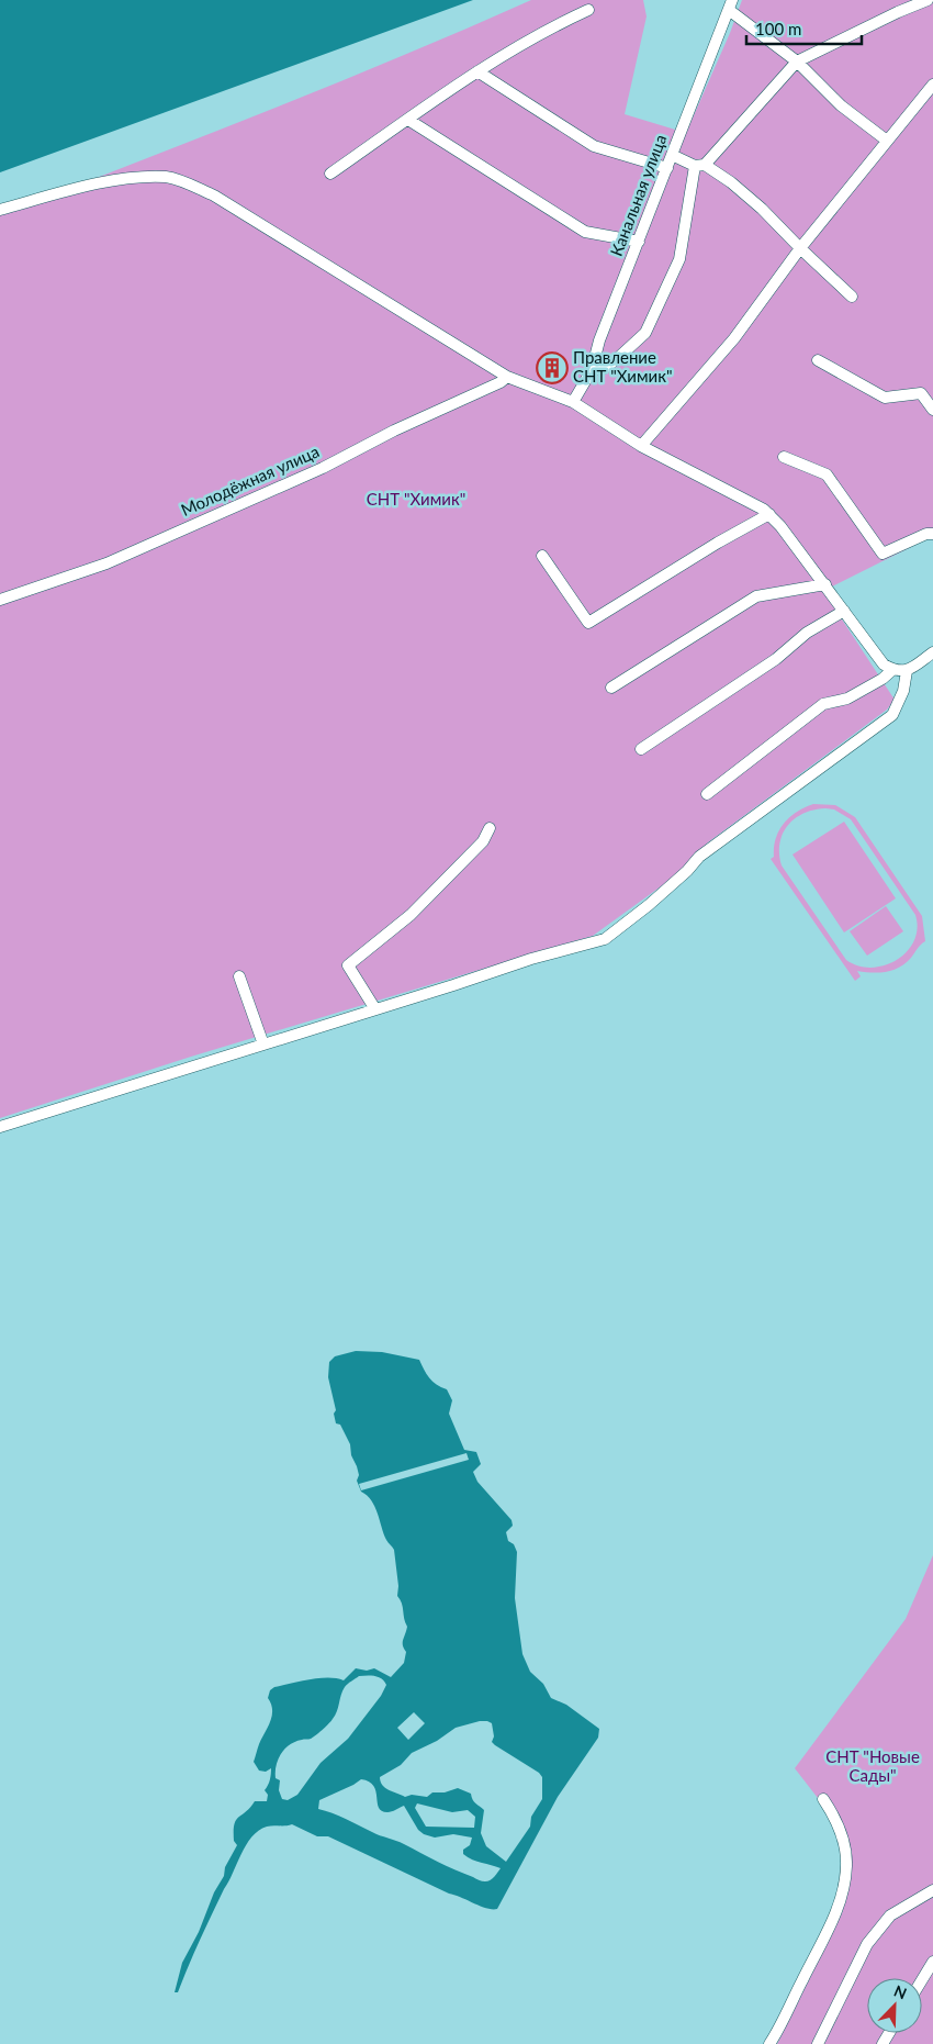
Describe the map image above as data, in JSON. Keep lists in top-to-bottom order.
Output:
{
  "streets": {
    "street": ["Канальная улица", "Молодёжная улица"]
  },
  "parks": ["СНТ \"Химик\"", "СНТ \"Новые Сады\""],
  "places": {
    "building": ["Правление СНТ \"Химик\""]
  },
  "scale_bar": "100 m",
  "north": "top right"
}
